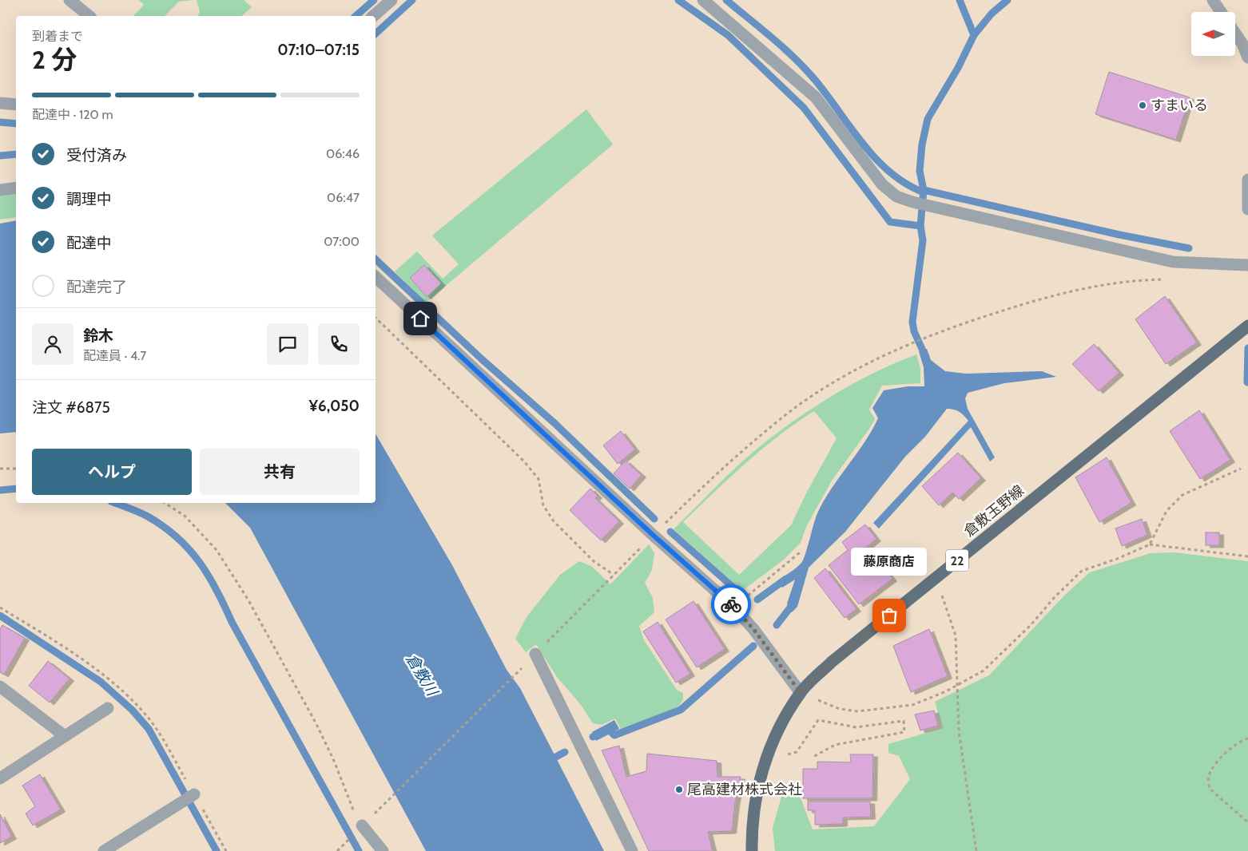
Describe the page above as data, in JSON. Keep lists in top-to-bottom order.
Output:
{
  "streets": {
    "main road": ["倉敷玉野線", "22"]
  },
  "water": ["倉敷川"],
  "places": ["すまいる", "藤原商店", "尾高建材株式会社"],
  "north": "left",
  "page": {
    "heading": ["2 分", "到着まで", "07:10–07:15"],
    "panel": [
      "鈴木",
      "配達員 · 4.7",
      "注文 #6875",
      "¥6,050"
    ],
    "bar": "配達中 · 120 m",
    "list": [
      ["受付済み", "06:46"],
      ["調理中", "06:47"],
      ["配達中", "07:00"],
      "配達完了"
    ],
    "buttons": ["ヘルプ", "共有"],
    "bubble": "藤原商店"
  }
}
